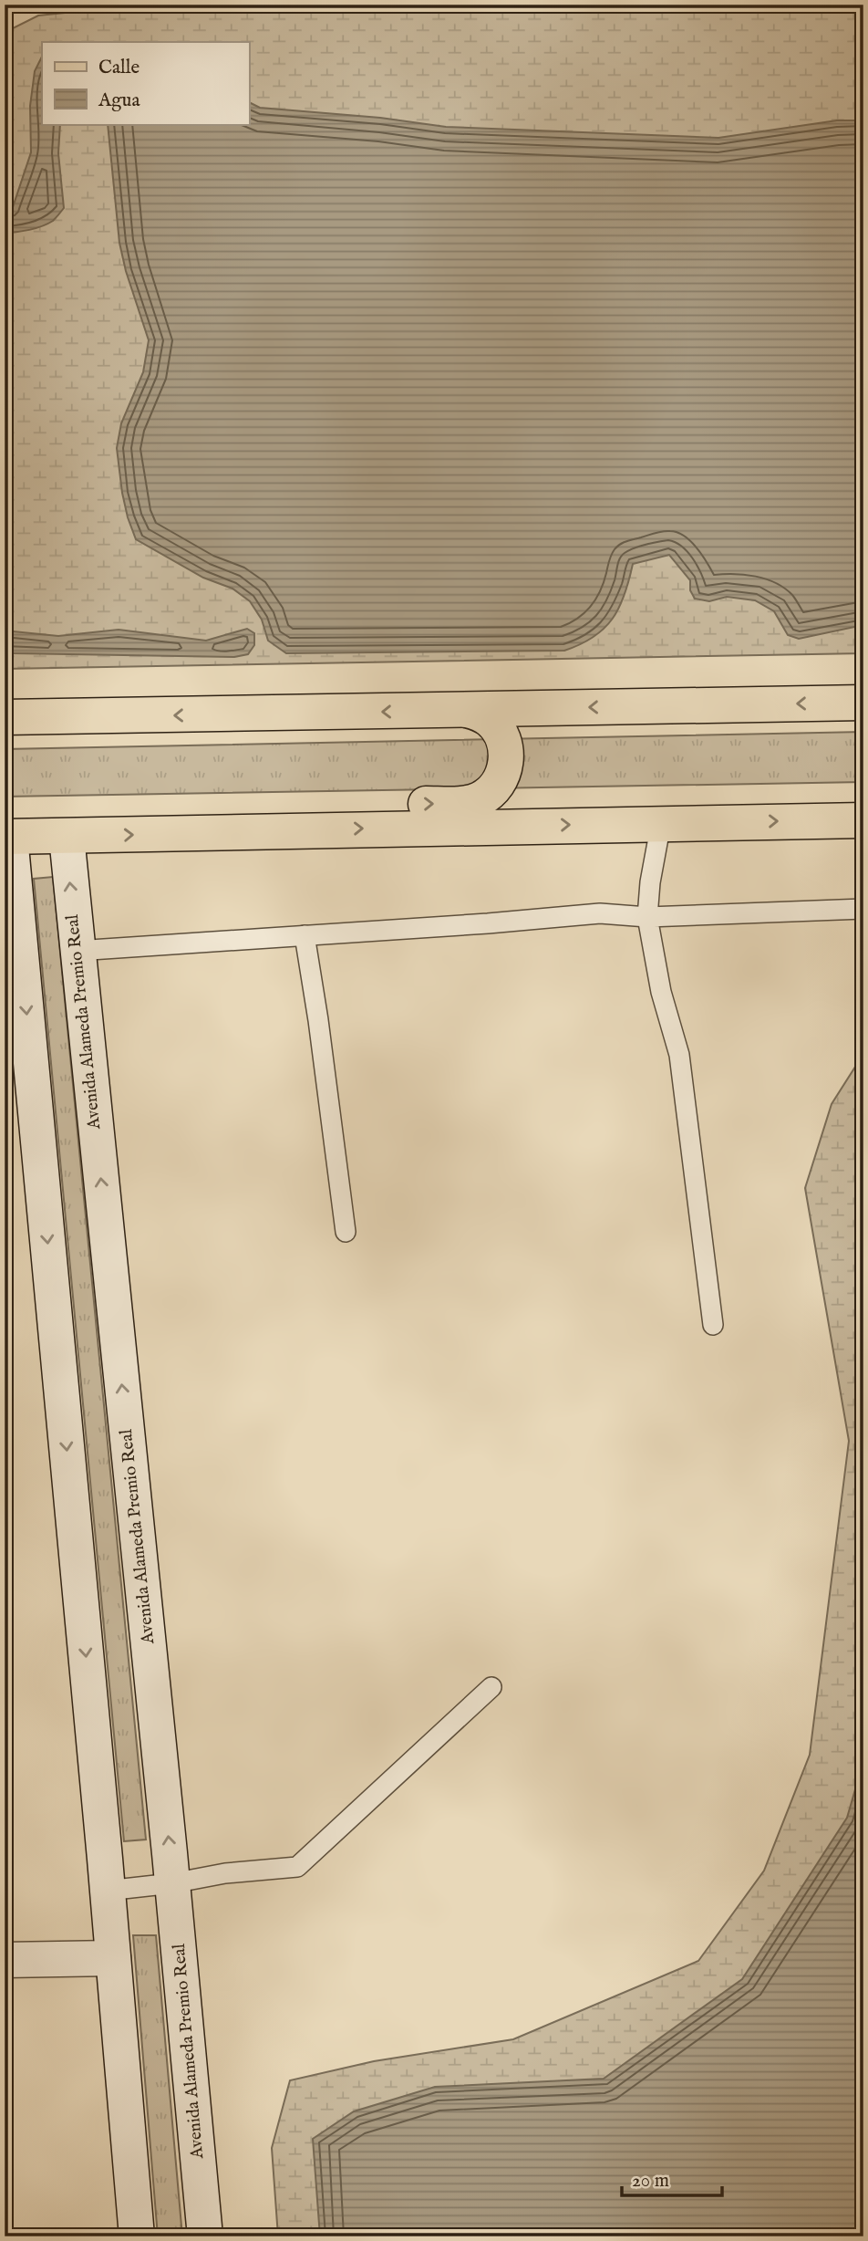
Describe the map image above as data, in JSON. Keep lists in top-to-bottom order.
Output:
{
  "streets": {
    "street": ["Avenida Alameda Premio Real"]
  },
  "legend": ["Calle", "Agua"],
  "scale_bar": "20 m"
}
